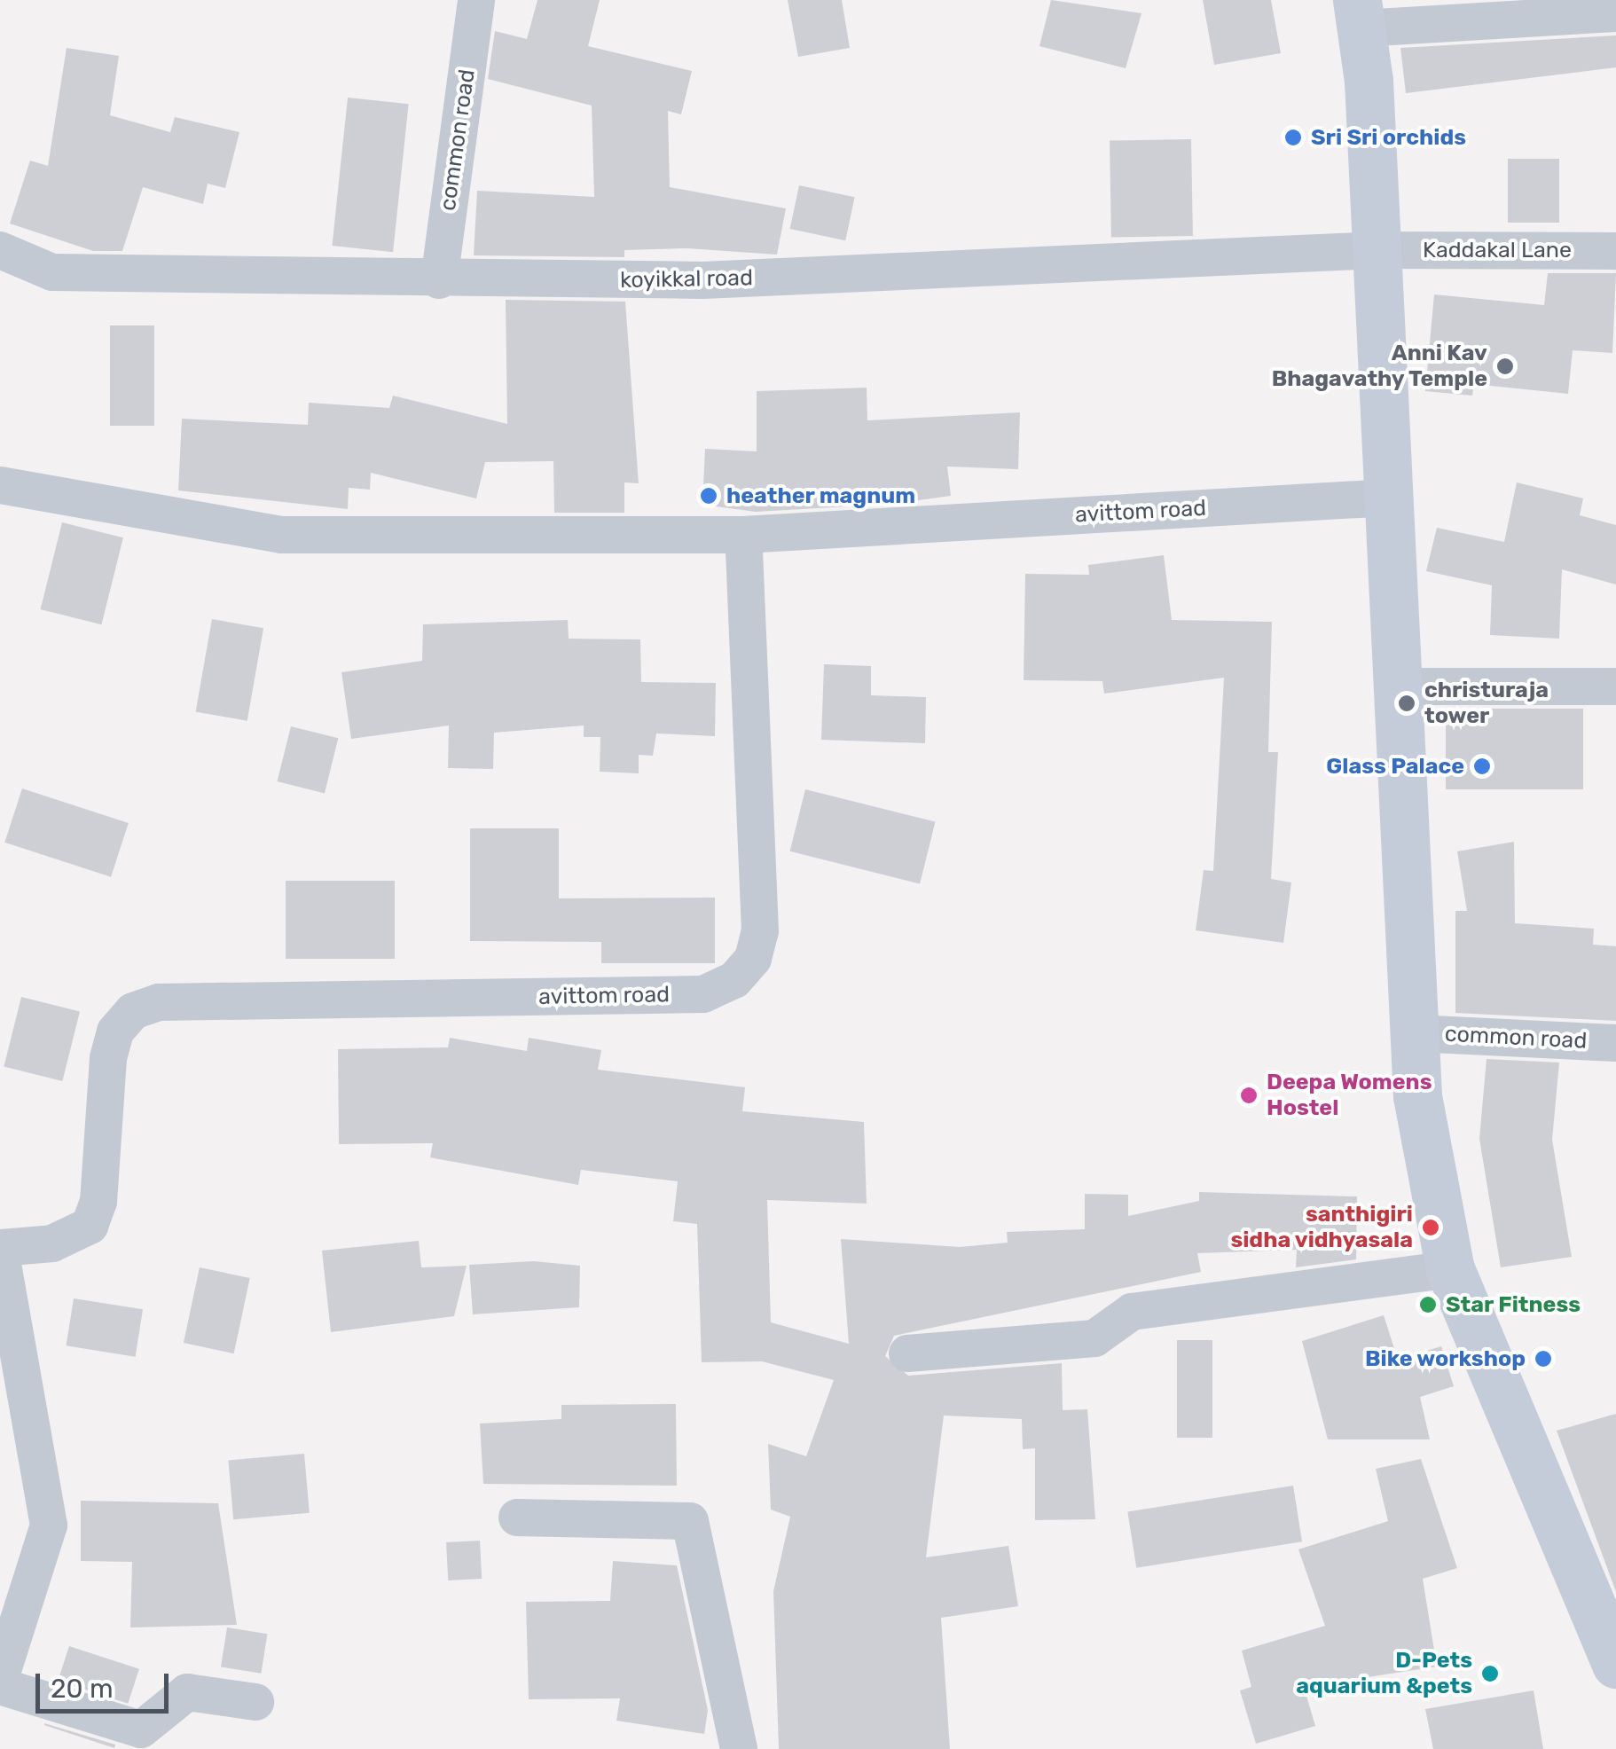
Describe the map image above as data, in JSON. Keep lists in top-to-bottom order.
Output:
{
  "streets": {
    "street": [
      "common road",
      "Kaddakal Lane",
      "koyikkal road",
      "avittom road"
    ]
  },
  "crossings": [
    ["common road", "koyikkal road"],
    ["Kaddakal Lane", "koyikkal road"]
  ],
  "places": [
    "Sri Sri orchids",
    "Anni Kav Bhagavathy Temple",
    "heather magnum",
    "christuraja tower",
    "Glass Palace",
    "Deepa Womens Hostel",
    "santhigiri sidha vidhyasala",
    "Star Fitness",
    "Bike workshop",
    "D-Pets aquarium &pets"
  ],
  "scale_bar": "20 m"
}
